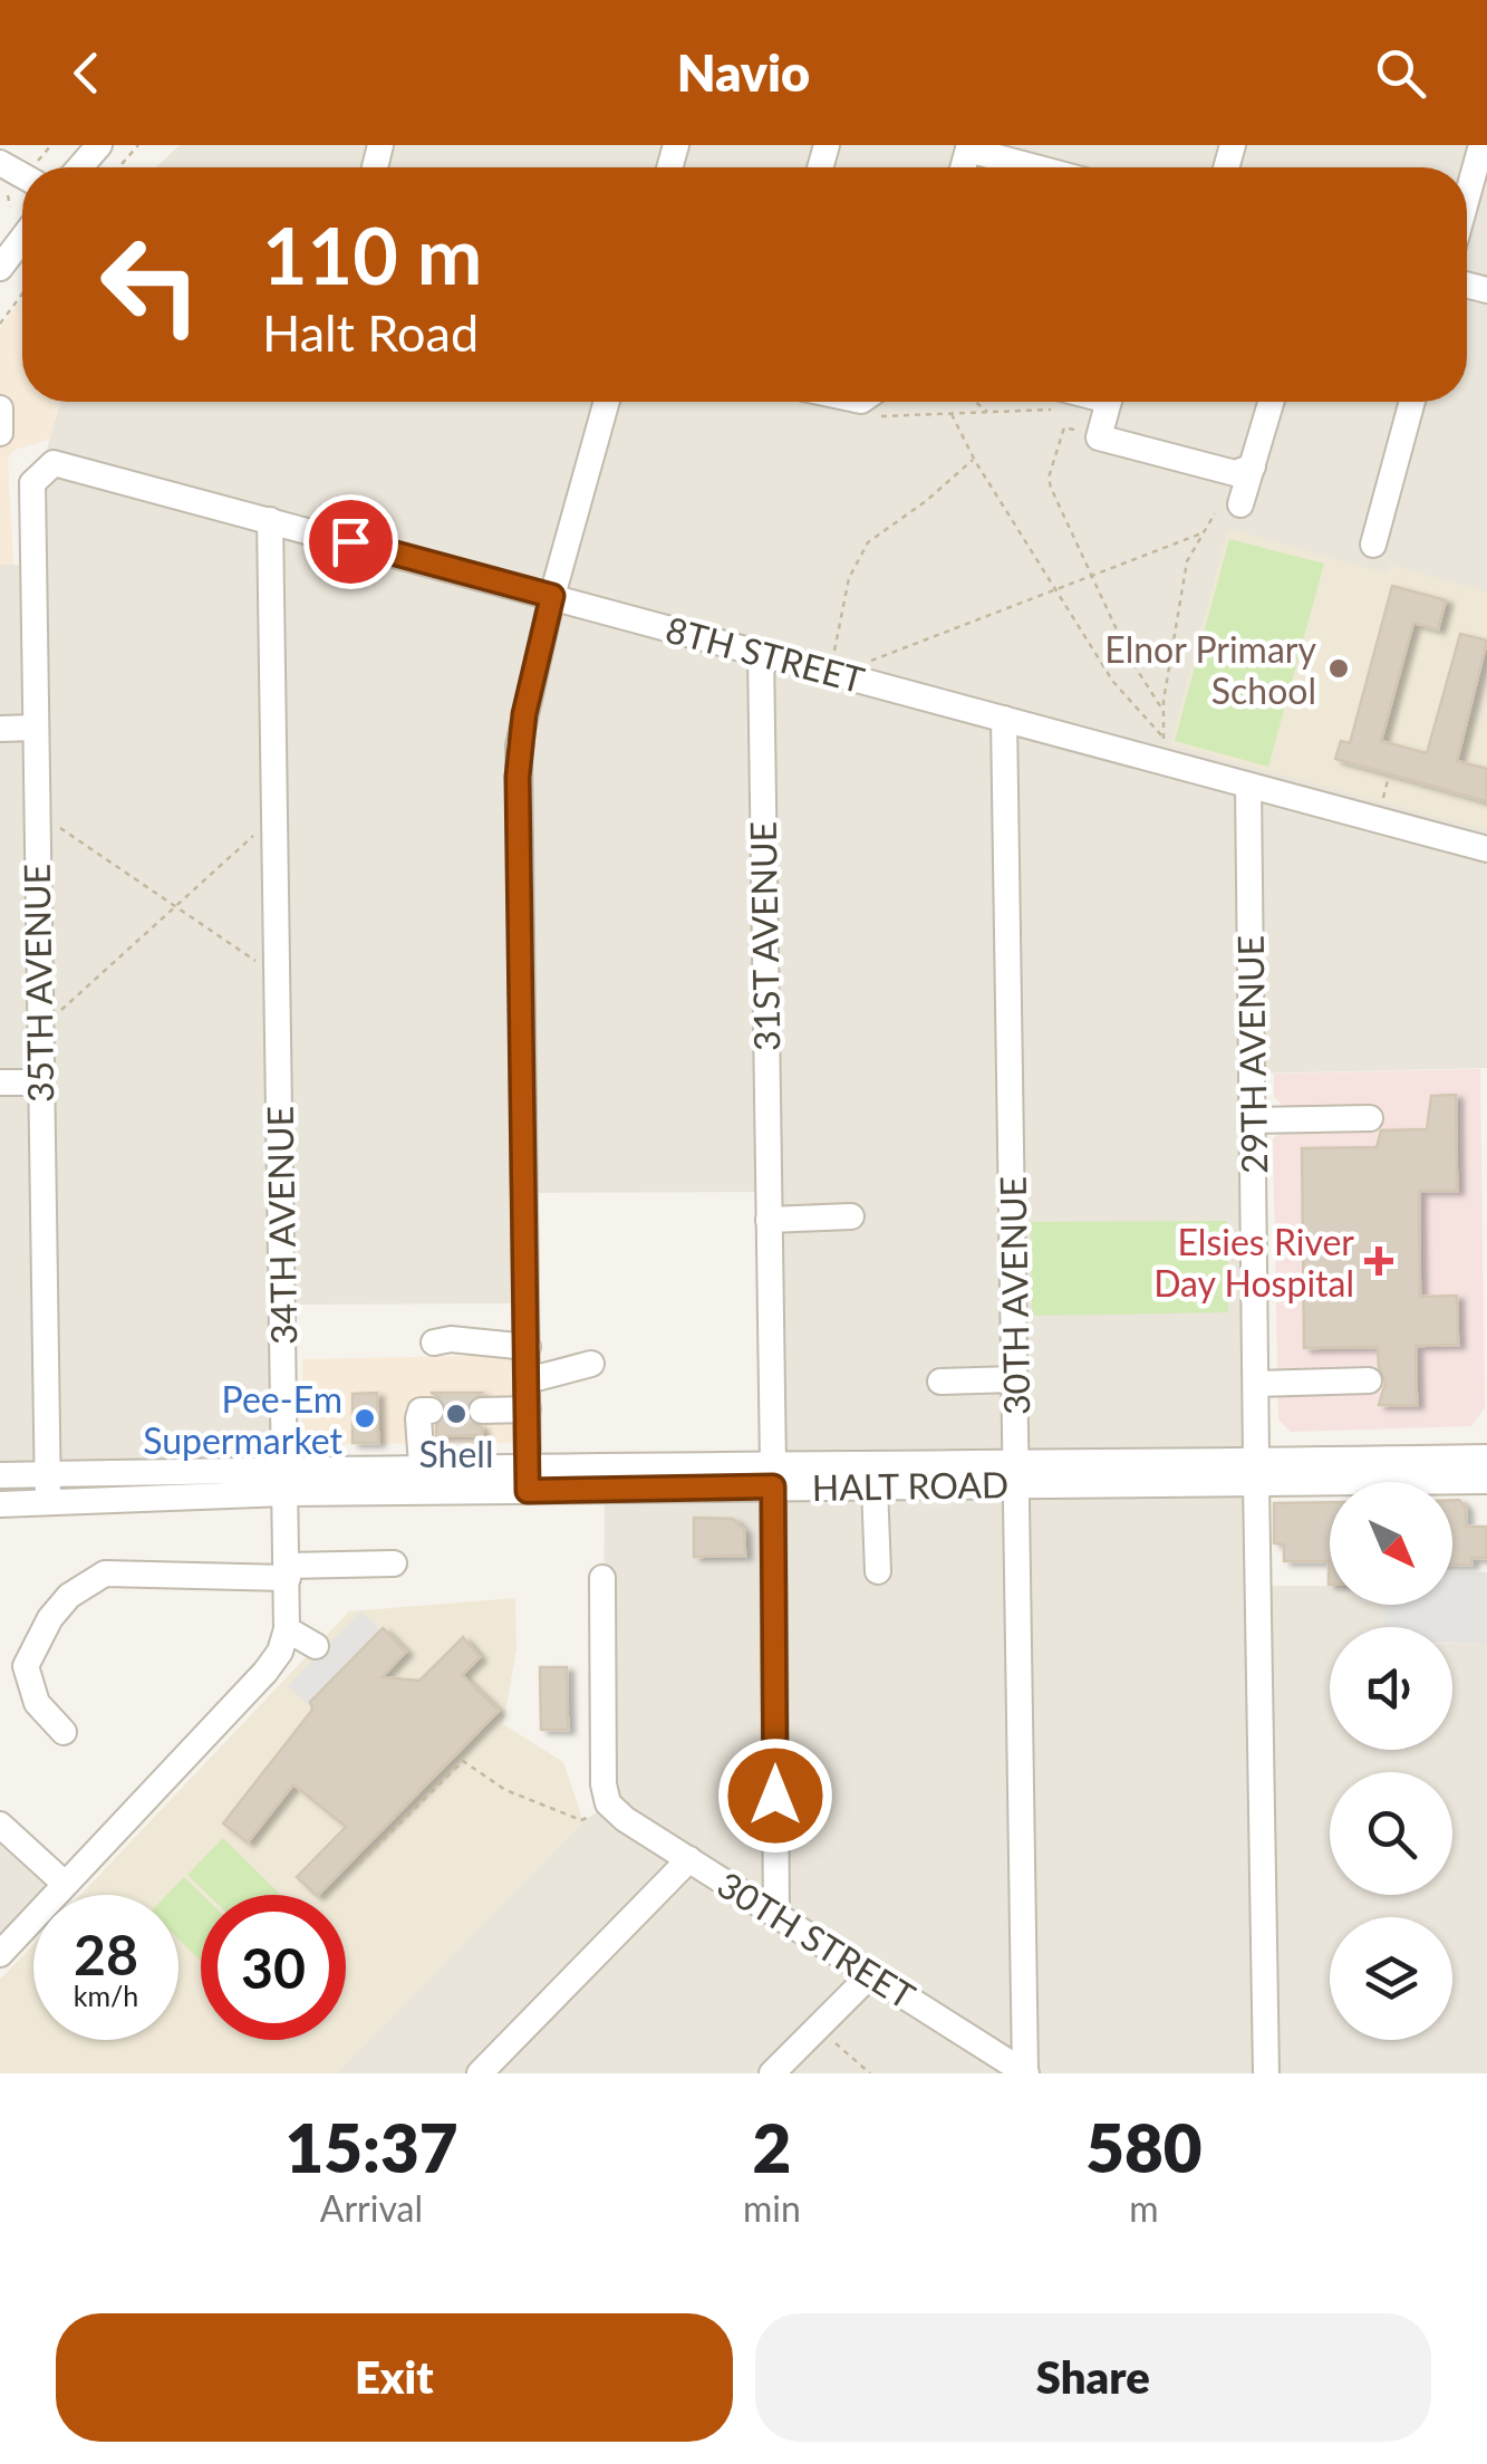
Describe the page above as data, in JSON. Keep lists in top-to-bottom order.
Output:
{
  "streets": {
    "street": [
      "8TH STREET",
      "31ST AVENUE",
      "35TH AVENUE",
      "29TH AVENUE",
      "34TH AVENUE",
      "30TH AVENUE",
      "HALT ROAD",
      "30TH STREET"
    ]
  },
  "crossings": [
    ["8TH STREET", "31ST AVENUE"],
    ["8TH STREET", "35TH AVENUE"],
    ["8TH STREET", "29TH AVENUE"],
    ["8TH STREET", "34TH AVENUE"],
    ["8TH STREET", "30TH AVENUE"],
    ["31ST AVENUE", "HALT ROAD"],
    ["31ST AVENUE", "30TH STREET"],
    ["35TH AVENUE", "HALT ROAD"],
    ["29TH AVENUE", "HALT ROAD"],
    ["34TH AVENUE", "HALT ROAD"],
    ["30TH AVENUE", "HALT ROAD"],
    ["30TH AVENUE", "30TH STREET"]
  ],
  "places": {
    "other": ["Elnor Primary School", "Shell", "Pee-Em Supermarket"],
    "health": ["Elsies River Day Hospital"]
  },
  "north": "bottom right",
  "page": {
    "header": "Navio",
    "turn": ["110 m", "Halt Road"],
    "speed": "28 km/h",
    "limit": "30",
    "eta": [
      "15:37",
      "Arrival",
      "2",
      "min",
      "580",
      "m"
    ],
    "buttons": ["Exit", "Share"]
  }
}
